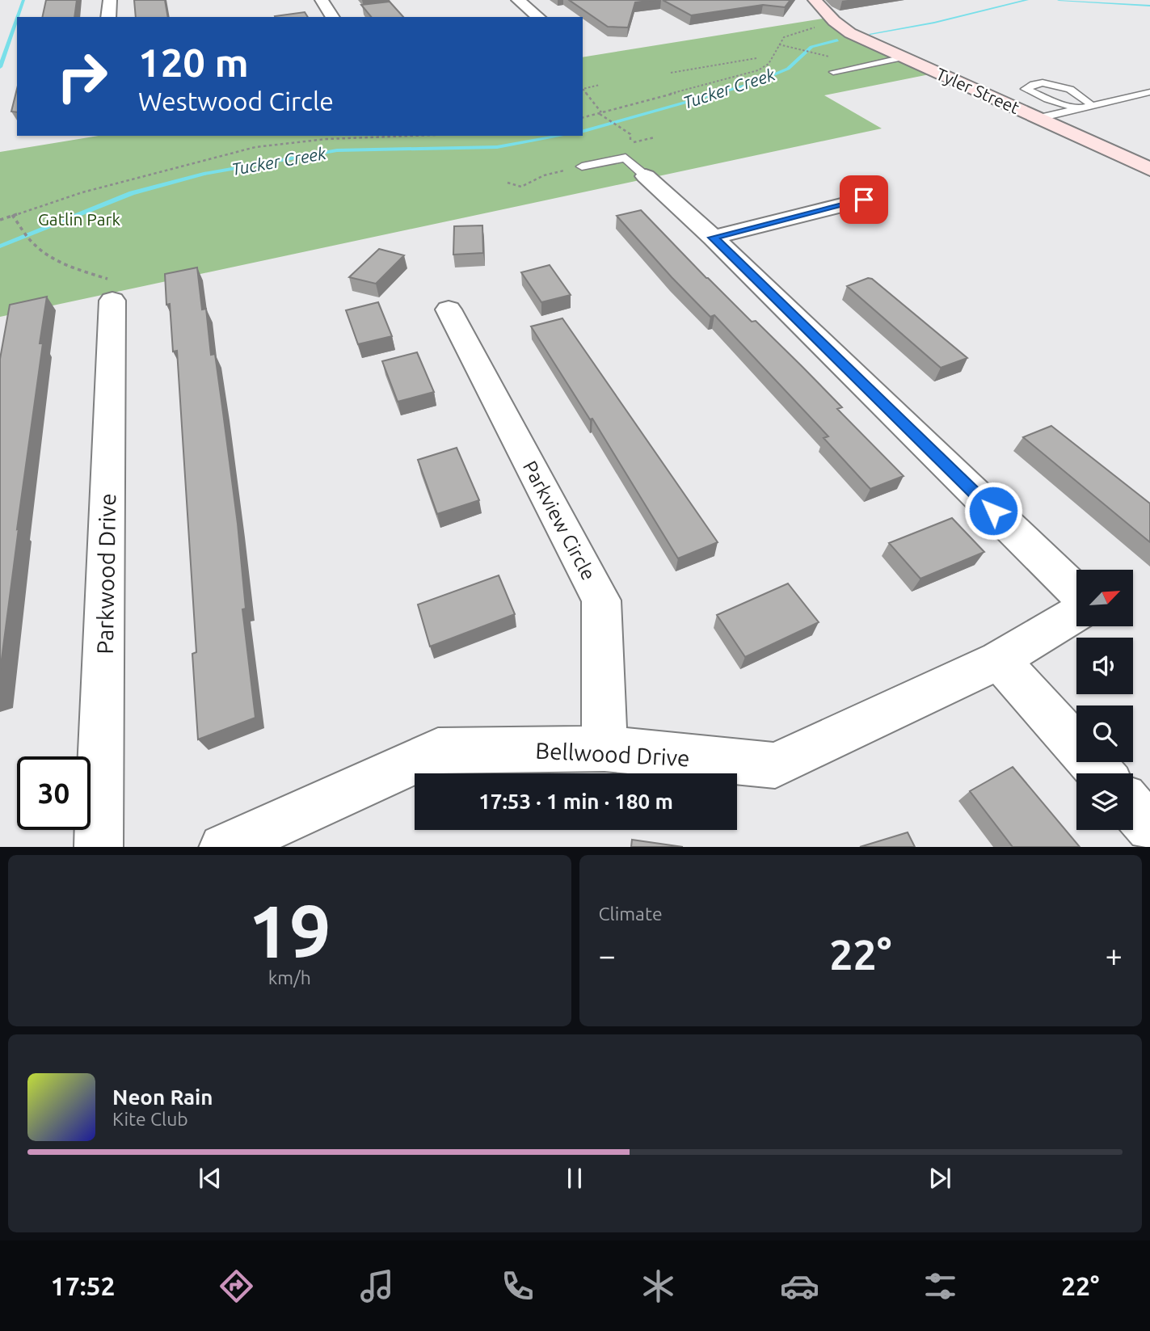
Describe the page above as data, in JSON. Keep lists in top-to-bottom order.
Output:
{
  "streets": {
    "street": [
      "Tyler Street",
      "Parkview Circle",
      "Parkwood Drive",
      "Bellwood Drive"
    ]
  },
  "crossings": [
    ["Parkview Circle", "Bellwood Drive"]
  ],
  "water": ["Tucker Creek"],
  "parks": ["Gatlin Park"],
  "north": "top right",
  "page": {
    "turn": ["120 m", "Westwood Circle"],
    "limit": "30",
    "trip": "17:53 · 1 min · 180 m",
    "tile": [
      ["19", "km/h"],
      "Climate"
    ],
    "heat": ["−", "22°", "+"],
    "song": ["Neon Rain", "Kite Club"],
    "tabs": ["17:52", "22°"]
  }
}
